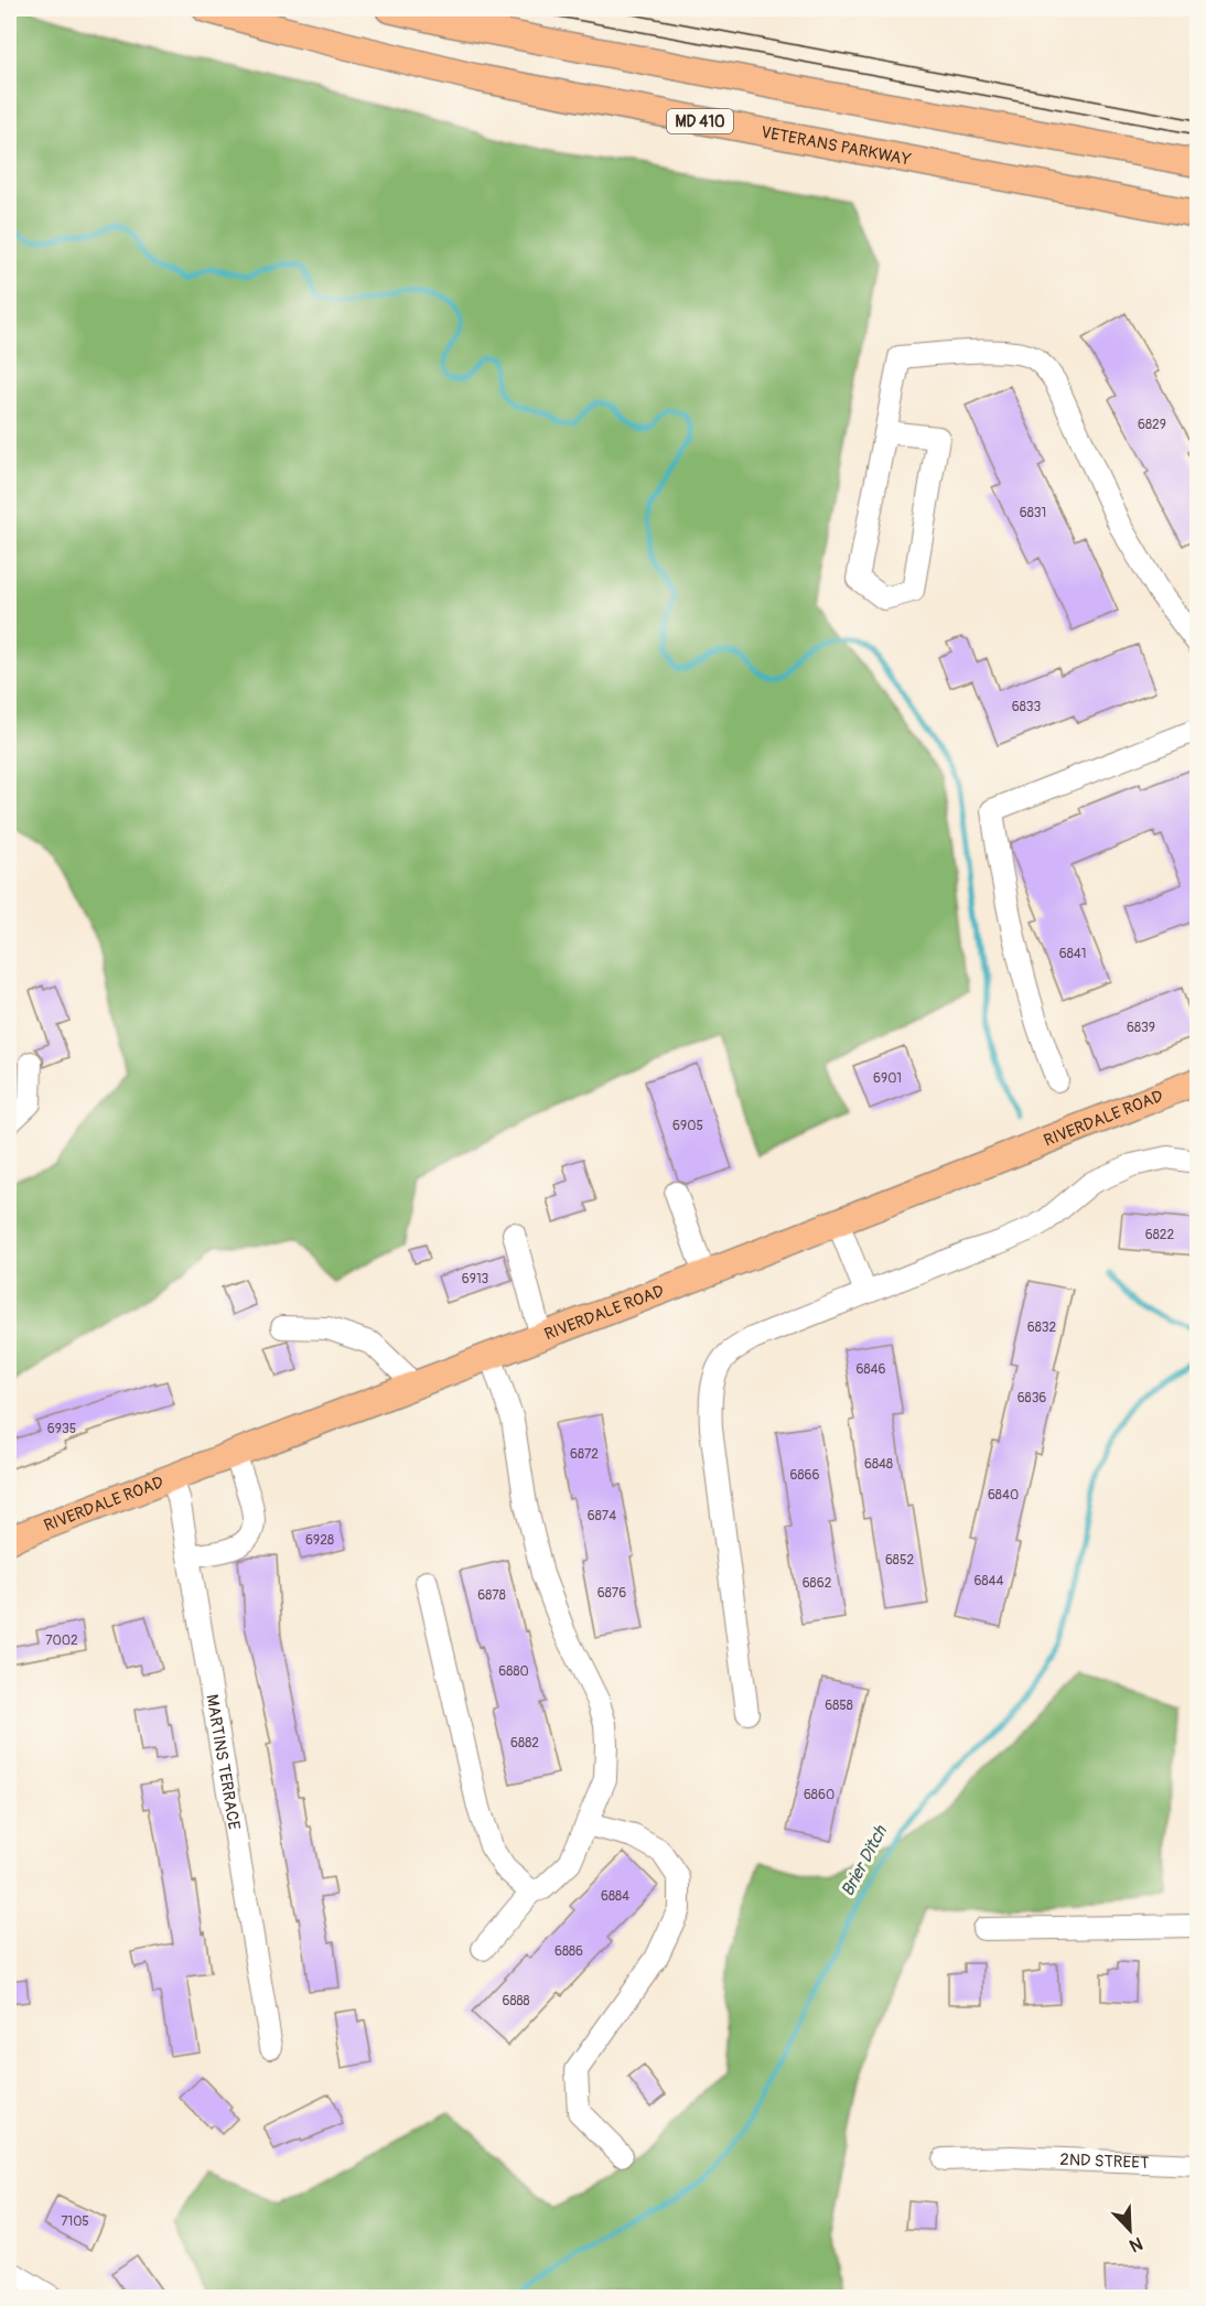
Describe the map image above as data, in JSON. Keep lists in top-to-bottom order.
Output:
{
  "streets": {
    "main road": ["MD 410", "VETERANS PARKWAY", "RIVERDALE ROAD"],
    "street": ["MARTINS TERRACE", "2ND STREET"]
  },
  "crossings": [
    ["RIVERDALE ROAD", "MARTINS TERRACE"]
  ],
  "water": ["Brier Ditch"],
  "house_numbers": [
    "6829",
    "6831",
    "6833",
    "6841",
    "6839",
    "6901",
    "6905",
    "6822",
    "6913",
    "6832",
    "6846",
    "6836",
    "6935",
    "6872",
    "6848",
    "6866",
    "6840",
    "6874",
    "6928",
    "6852",
    "6844",
    "6862",
    "6876",
    "6878",
    "7002",
    "6880",
    "6858",
    "6882",
    "6860",
    "6884",
    "6886",
    "6888",
    "7105"
  ],
  "north": "bottom right"
}
